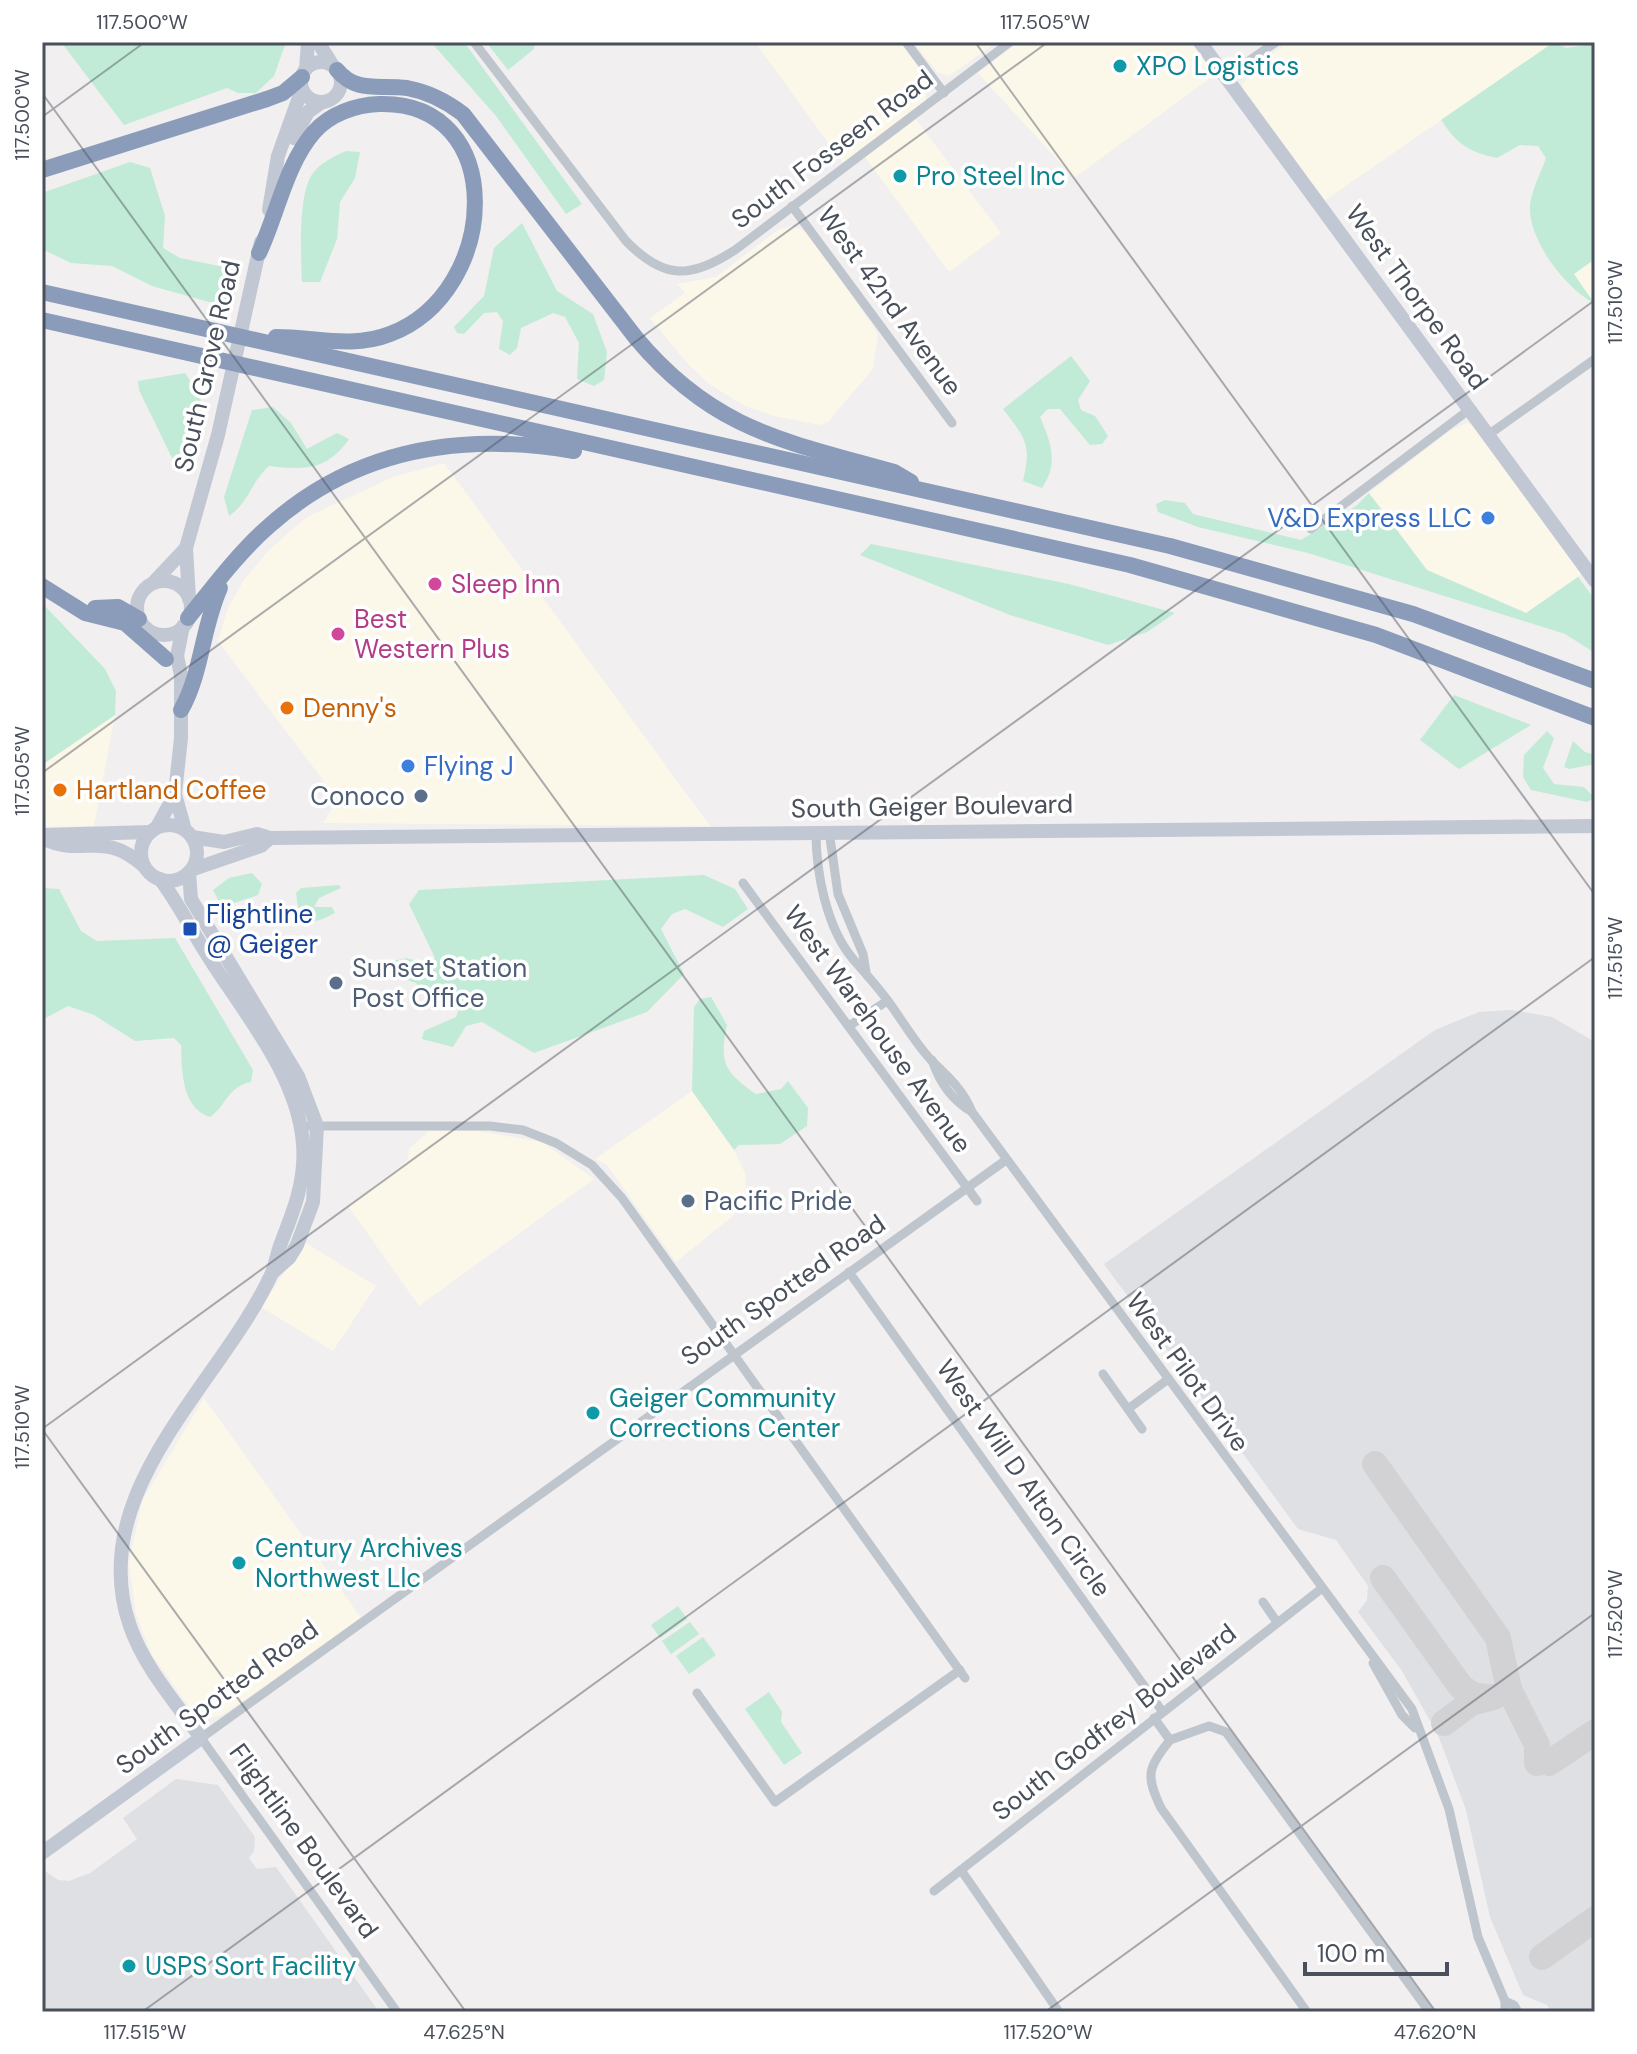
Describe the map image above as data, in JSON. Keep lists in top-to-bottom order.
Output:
{
  "streets": {
    "main road": [
      "West Thorpe Road",
      "South Grove Road",
      "South Geiger Boulevard",
      "South Spotted Road",
      "Flightline Boulevard"
    ],
    "street": [
      "South Fosseen Road",
      "West 42nd Avenue",
      "West Warehouse Avenue",
      "West Pilot Drive",
      "West Will D Alton Circle",
      "South Godfrey Boulevard"
    ]
  },
  "crossings": [
    ["South Fosseen Road", "West 42nd Avenue"],
    ["South Geiger Boulevard", "West Pilot Drive"],
    ["South Geiger Boulevard", "Flightline Boulevard"],
    ["West Warehouse Avenue", "South Spotted Road"],
    ["South Spotted Road", "West Pilot Drive"],
    ["South Spotted Road", "West Will D Alton Circle"],
    ["South Spotted Road", "Flightline Boulevard"],
    ["West Pilot Drive", "South Godfrey Boulevard"],
    ["West Will D Alton Circle", "South Godfrey Boulevard"]
  ],
  "places": {
    "other": [
      "XPO Logistics",
      "Pro Steel Inc",
      "V&D Express LLC",
      "Sleep Inn",
      "Best Western Plus",
      "Denny's",
      "Flying J",
      "Hartland Coffee",
      "Conoco",
      "Sunset Station Post Office",
      "Pacific Pride",
      "Geiger Community Corrections Center",
      "Century Archives Northwest Llc",
      "USPS Sort Facility"
    ],
    "transit": ["Flightline @ Geiger"]
  },
  "scale_bar": "100 m",
  "coordinates": [
    "117.500°W",
    "117.505°W",
    "117.510°W",
    "117.515°W",
    "117.520°W",
    "47.625°N",
    "47.620°N"
  ]
}
